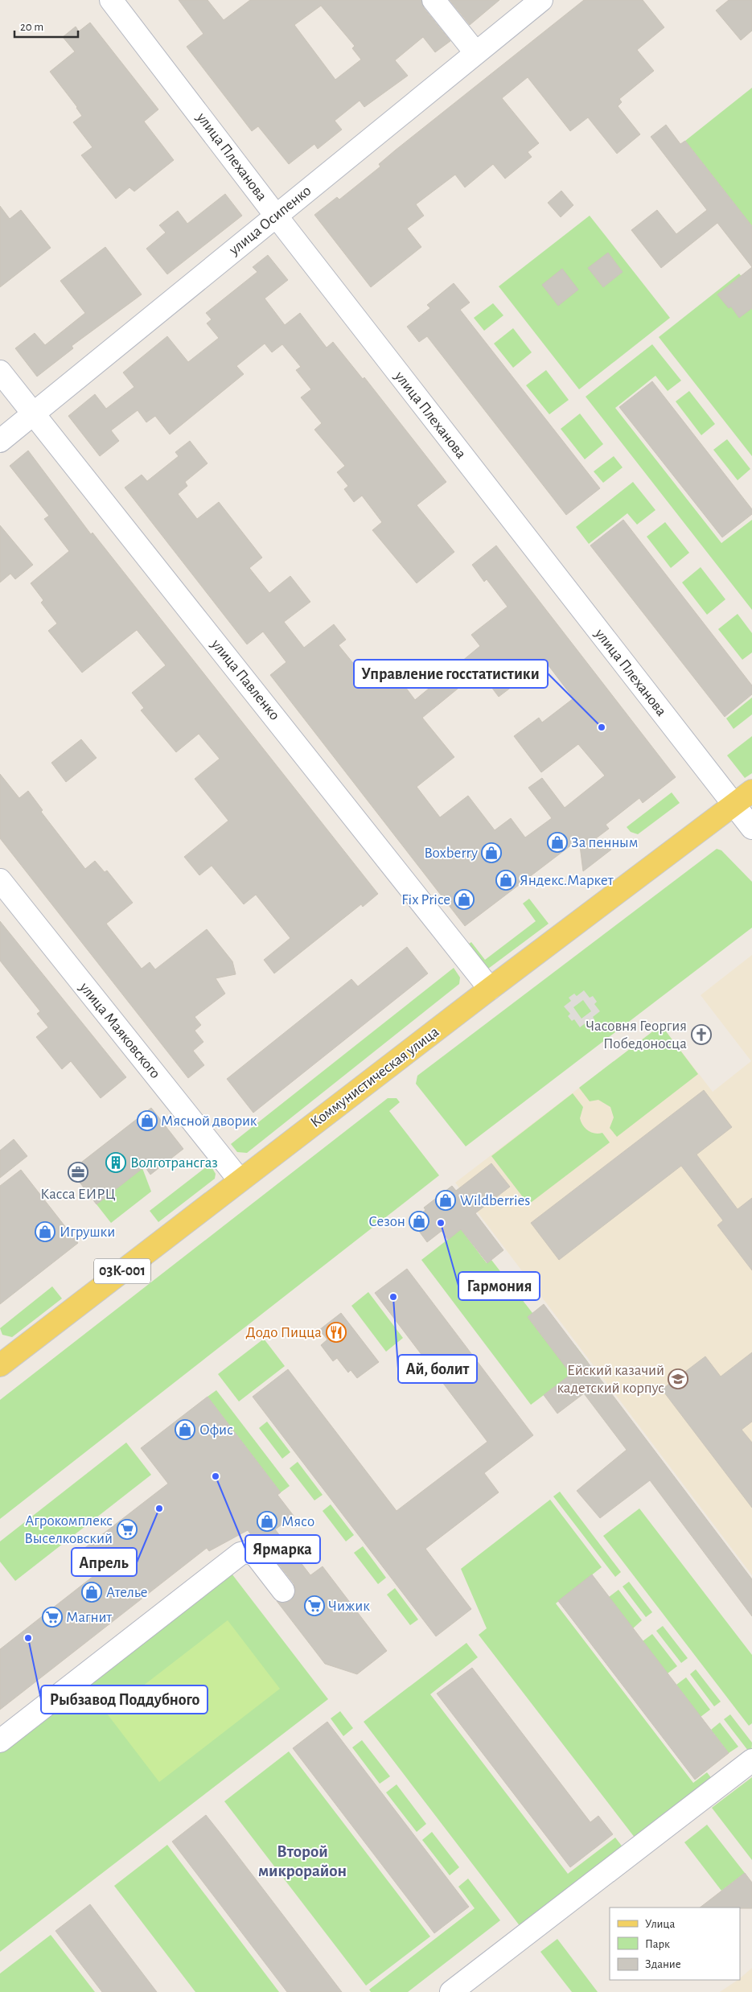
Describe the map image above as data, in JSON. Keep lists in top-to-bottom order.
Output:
{
  "streets": {
    "main road": ["Коммунистическая улица", "03К-001"],
    "street": [
      "улица Плеханова",
      "улица Осипенко",
      "улица Павленко",
      "улица Маяковского"
    ]
  },
  "crossings": [
    ["улица Плеханова", "улица Осипенко"],
    ["улица Плеханова", "Коммунистическая улица"],
    ["улица Осипенко", "улица Павленко"],
    ["улица Павленко", "Коммунистическая улица"],
    ["улица Маяковского", "Коммунистическая улица"]
  ],
  "districts": ["Второй микрорайон"],
  "places": {
    "other": [
      "Управление госстатистики",
      "Гармония",
      "Ай, болит",
      "Ярмарка",
      "Апрель",
      "Рыбзавод Поддубного"
    ],
    "shop": [
      "За пенным",
      "Boxberry",
      "Яндекс.Маркет",
      "Fix Price",
      "Мясной дворик",
      "Wildberries",
      "Сезон",
      "Игрушки",
      "Офис",
      "Мясо",
      "Ателье"
    ],
    "church": ["Часовня Георгия Победоносца"],
    "building": ["Волготрансгаз"],
    "office": ["Касса ЕИРЦ"],
    "restaurant": ["Додо Пицца"],
    "school or university": ["Ейский казачий кадетский корпус"],
    "supermarket": ["Агрокомплекс Выселковский", "Чижик", "Магнит"]
  },
  "legend": ["Улица", "Парк", "Здание"],
  "scale_bar": "20 m"
}
